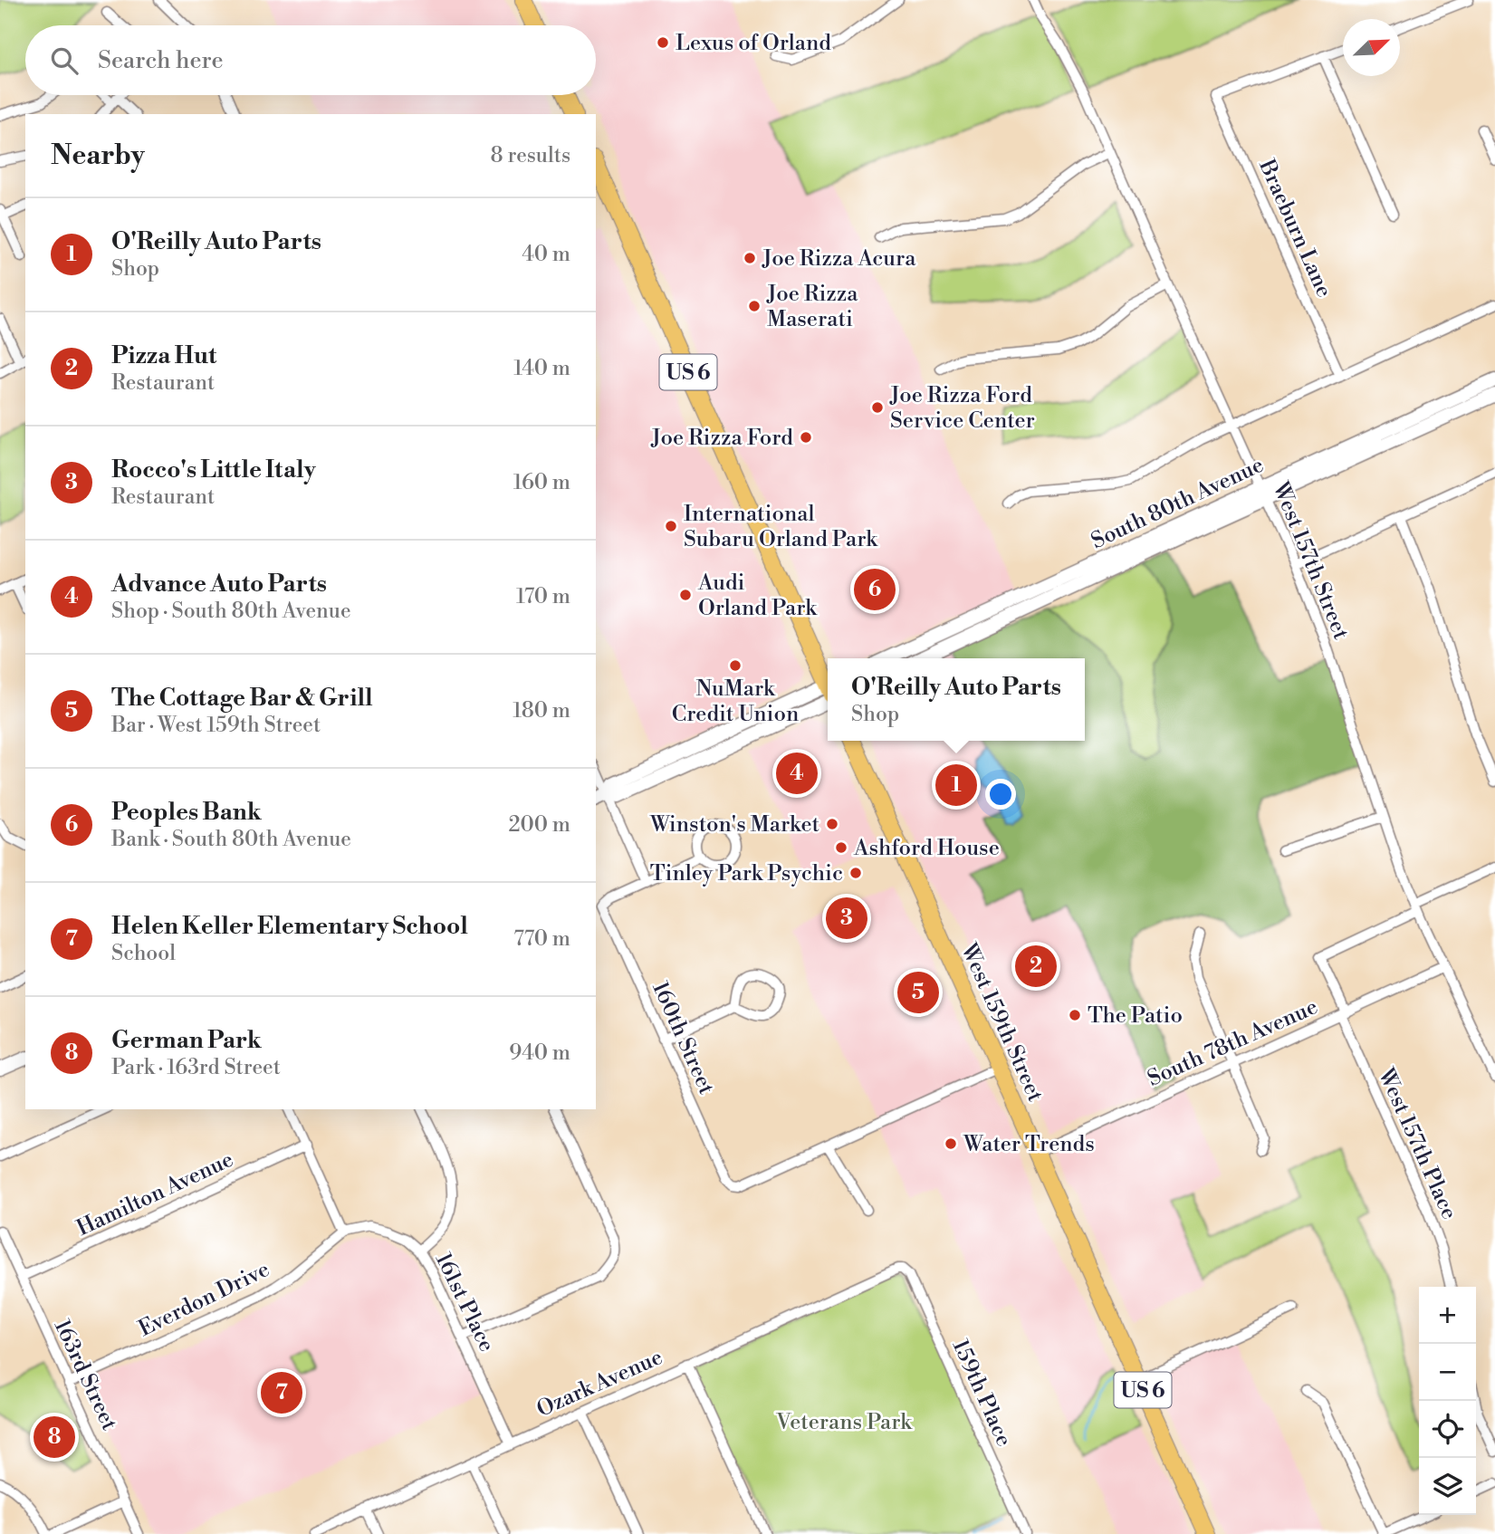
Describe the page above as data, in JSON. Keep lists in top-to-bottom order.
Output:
{
  "streets": {
    "main road": ["US 6", "West 159th Street"],
    "street": [
      "Braeburn Lane",
      "South 80th Avenue",
      "West 157th Street",
      "160th Street",
      "South 78th Avenue",
      "West 157th Place",
      "Hamilton Avenue",
      "Everdon Drive",
      "161st Place",
      "163rd Street",
      "Ozark Avenue",
      "159th Place"
    ]
  },
  "crossings": [
    ["South 80th Avenue", "West 157th Street"],
    ["West 157th Street", "South 78th Avenue"],
    ["West 157th Street", "West 157th Place"],
    ["West 159th Street", "South 78th Avenue"],
    ["South 78th Avenue", "West 157th Place"],
    ["Hamilton Avenue", "163rd Street"],
    ["Everdon Drive", "161st Place"],
    ["Everdon Drive", "163rd Street"],
    ["161st Place", "Ozark Avenue"],
    ["Ozark Avenue", "159th Place"]
  ],
  "parks": ["Veterans Park"],
  "places": [
    "Lexus of Orland",
    "Joe Rizza Acura",
    "Joe Rizza Maserati",
    "Joe Rizza Ford Service Center",
    "Joe Rizza Ford",
    "International Subaru Orland Park",
    "Audi Orland Park",
    "NuMark Credit Union",
    "Winston's Market",
    "Ashford House",
    "Tinley Park Psychic",
    "The Patio",
    "Water Trends"
  ],
  "north": "top right",
  "page": {
    "search": "Search here",
    "heading": ["Nearby", "8 results"],
    "list": [
      {
        "mark": "1",
        "name": "O'Reilly Auto Parts",
        "note": "Shop",
        "value": "40 m"
      },
      {
        "mark": "2",
        "name": "Pizza Hut",
        "note": "Restaurant",
        "value": "140 m"
      },
      {
        "mark": "3",
        "name": "Rocco's Little Italy",
        "note": "Restaurant",
        "value": "160 m"
      },
      {
        "mark": "4",
        "name": "Advance Auto Parts",
        "note": "Shop · South 80th Avenue",
        "value": "170 m"
      },
      {
        "mark": "5",
        "name": "The Cottage Bar & Grill",
        "note": "Bar · West 159th Street",
        "value": "180 m"
      },
      {
        "mark": "6",
        "name": "Peoples Bank",
        "note": "Bank · South 80th Avenue",
        "value": "200 m"
      },
      {
        "mark": "7",
        "name": "Helen Keller Elementary School",
        "note": "School",
        "value": "770 m"
      },
      {
        "mark": "8",
        "name": "German Park",
        "note": "Park · 163rd Street",
        "value": "940 m"
      }
    ],
    "pins": [
      "6",
      "4",
      "1",
      "3",
      "2",
      "5",
      "7",
      "8"
    ],
    "popup": ["O'Reilly Auto Parts", "Shop"],
    "map_buttons": ["+", "−"]
  }
}
